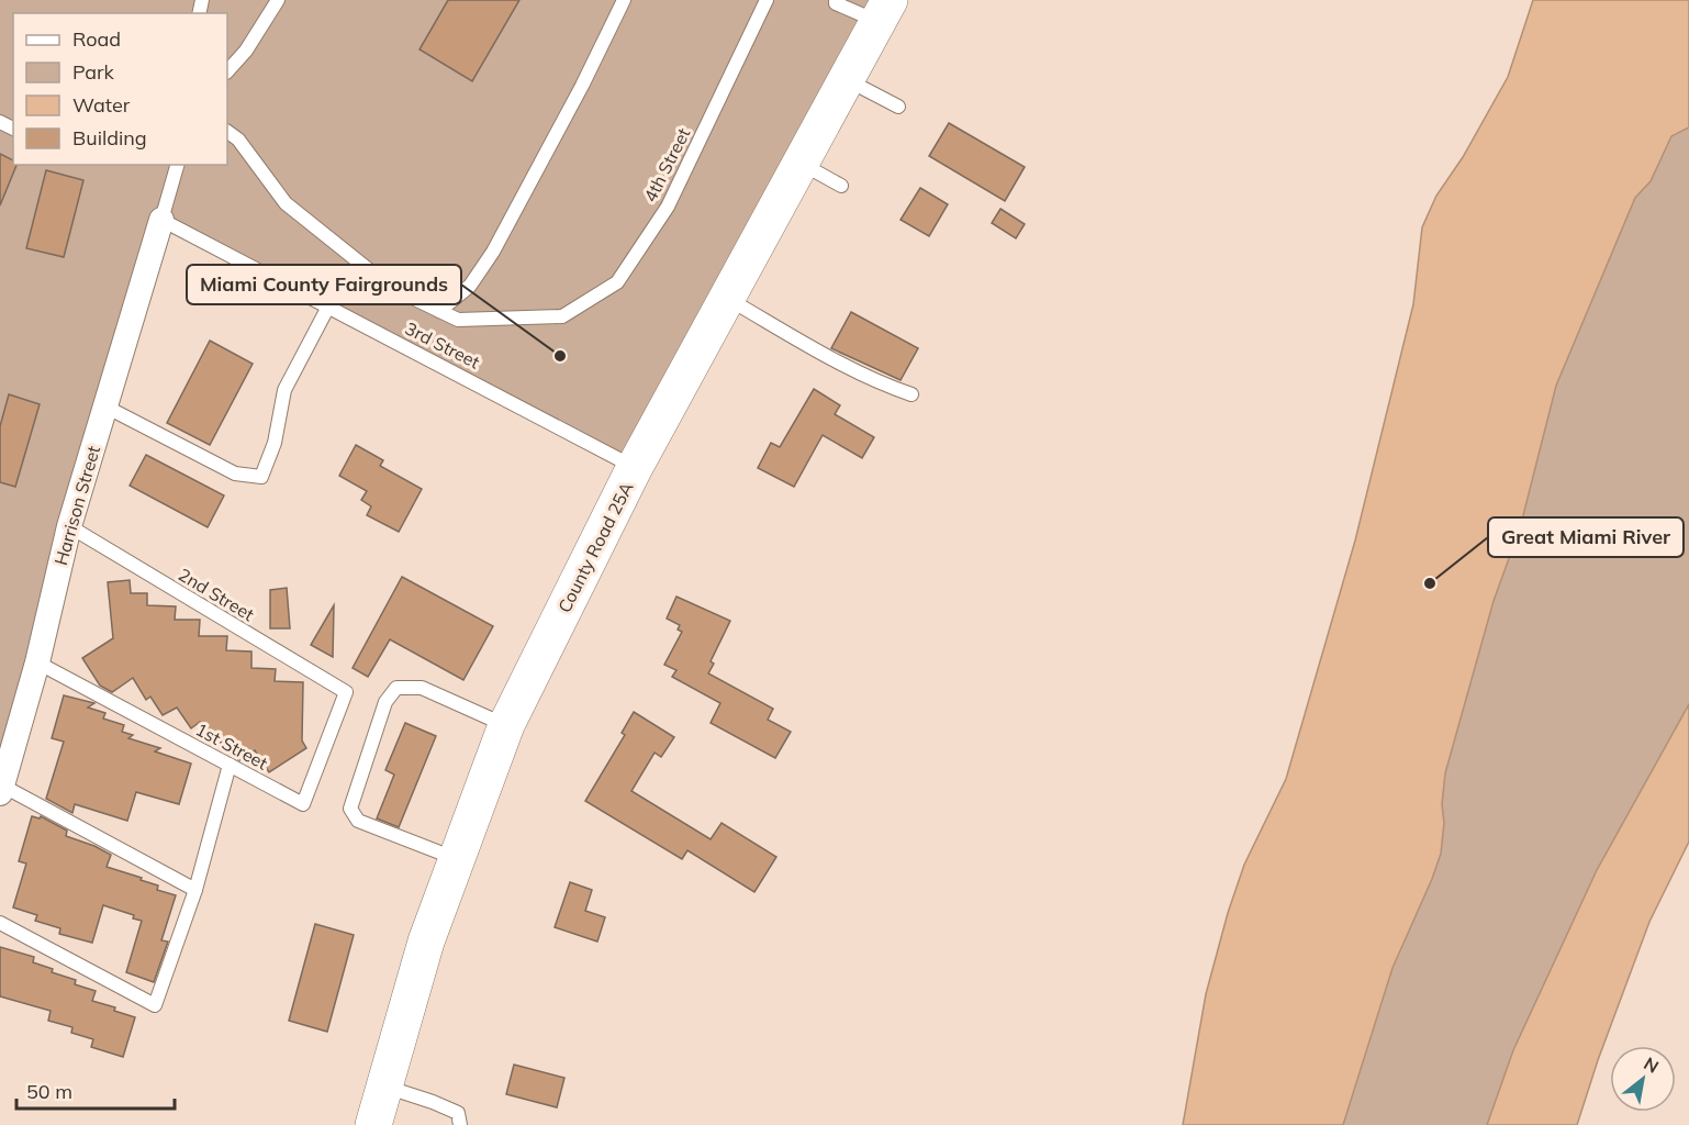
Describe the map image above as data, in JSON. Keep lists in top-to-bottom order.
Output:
{
  "streets": {
    "main road": ["County Road 25A"],
    "street": ["Harrison Street"],
    "lane": [
      "4th Street",
      "3rd Street",
      "2nd Street",
      "1st Street"
    ]
  },
  "crossings": [
    ["3rd Street", "Harrison Street"],
    ["3rd Street", "County Road 25A"],
    ["Harrison Street", "2nd Street"],
    ["Harrison Street", "1st Street"],
    ["2nd Street", "1st Street"]
  ],
  "places": ["Miami County Fairgrounds", "Great Miami River"],
  "legend": [
    "Road",
    "Park",
    "Water",
    "Building"
  ],
  "scale_bar": "50 m",
  "north": "top right"
}
